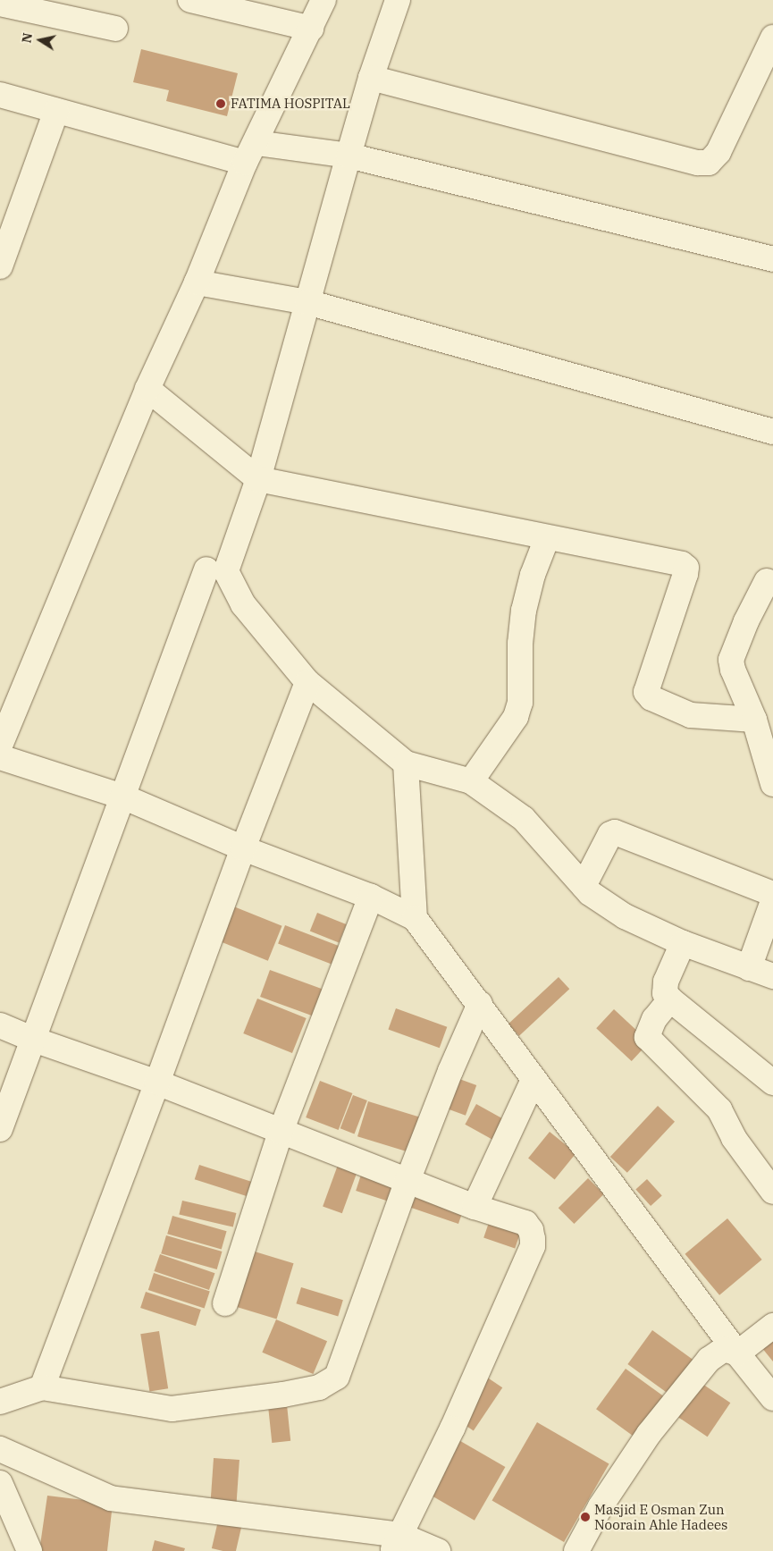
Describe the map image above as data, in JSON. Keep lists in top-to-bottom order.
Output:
{
  "places": ["FATIMA HOSPITAL", "Masjid E Osman Zun Noorain Ahle Hadees"],
  "north": "left"
}
